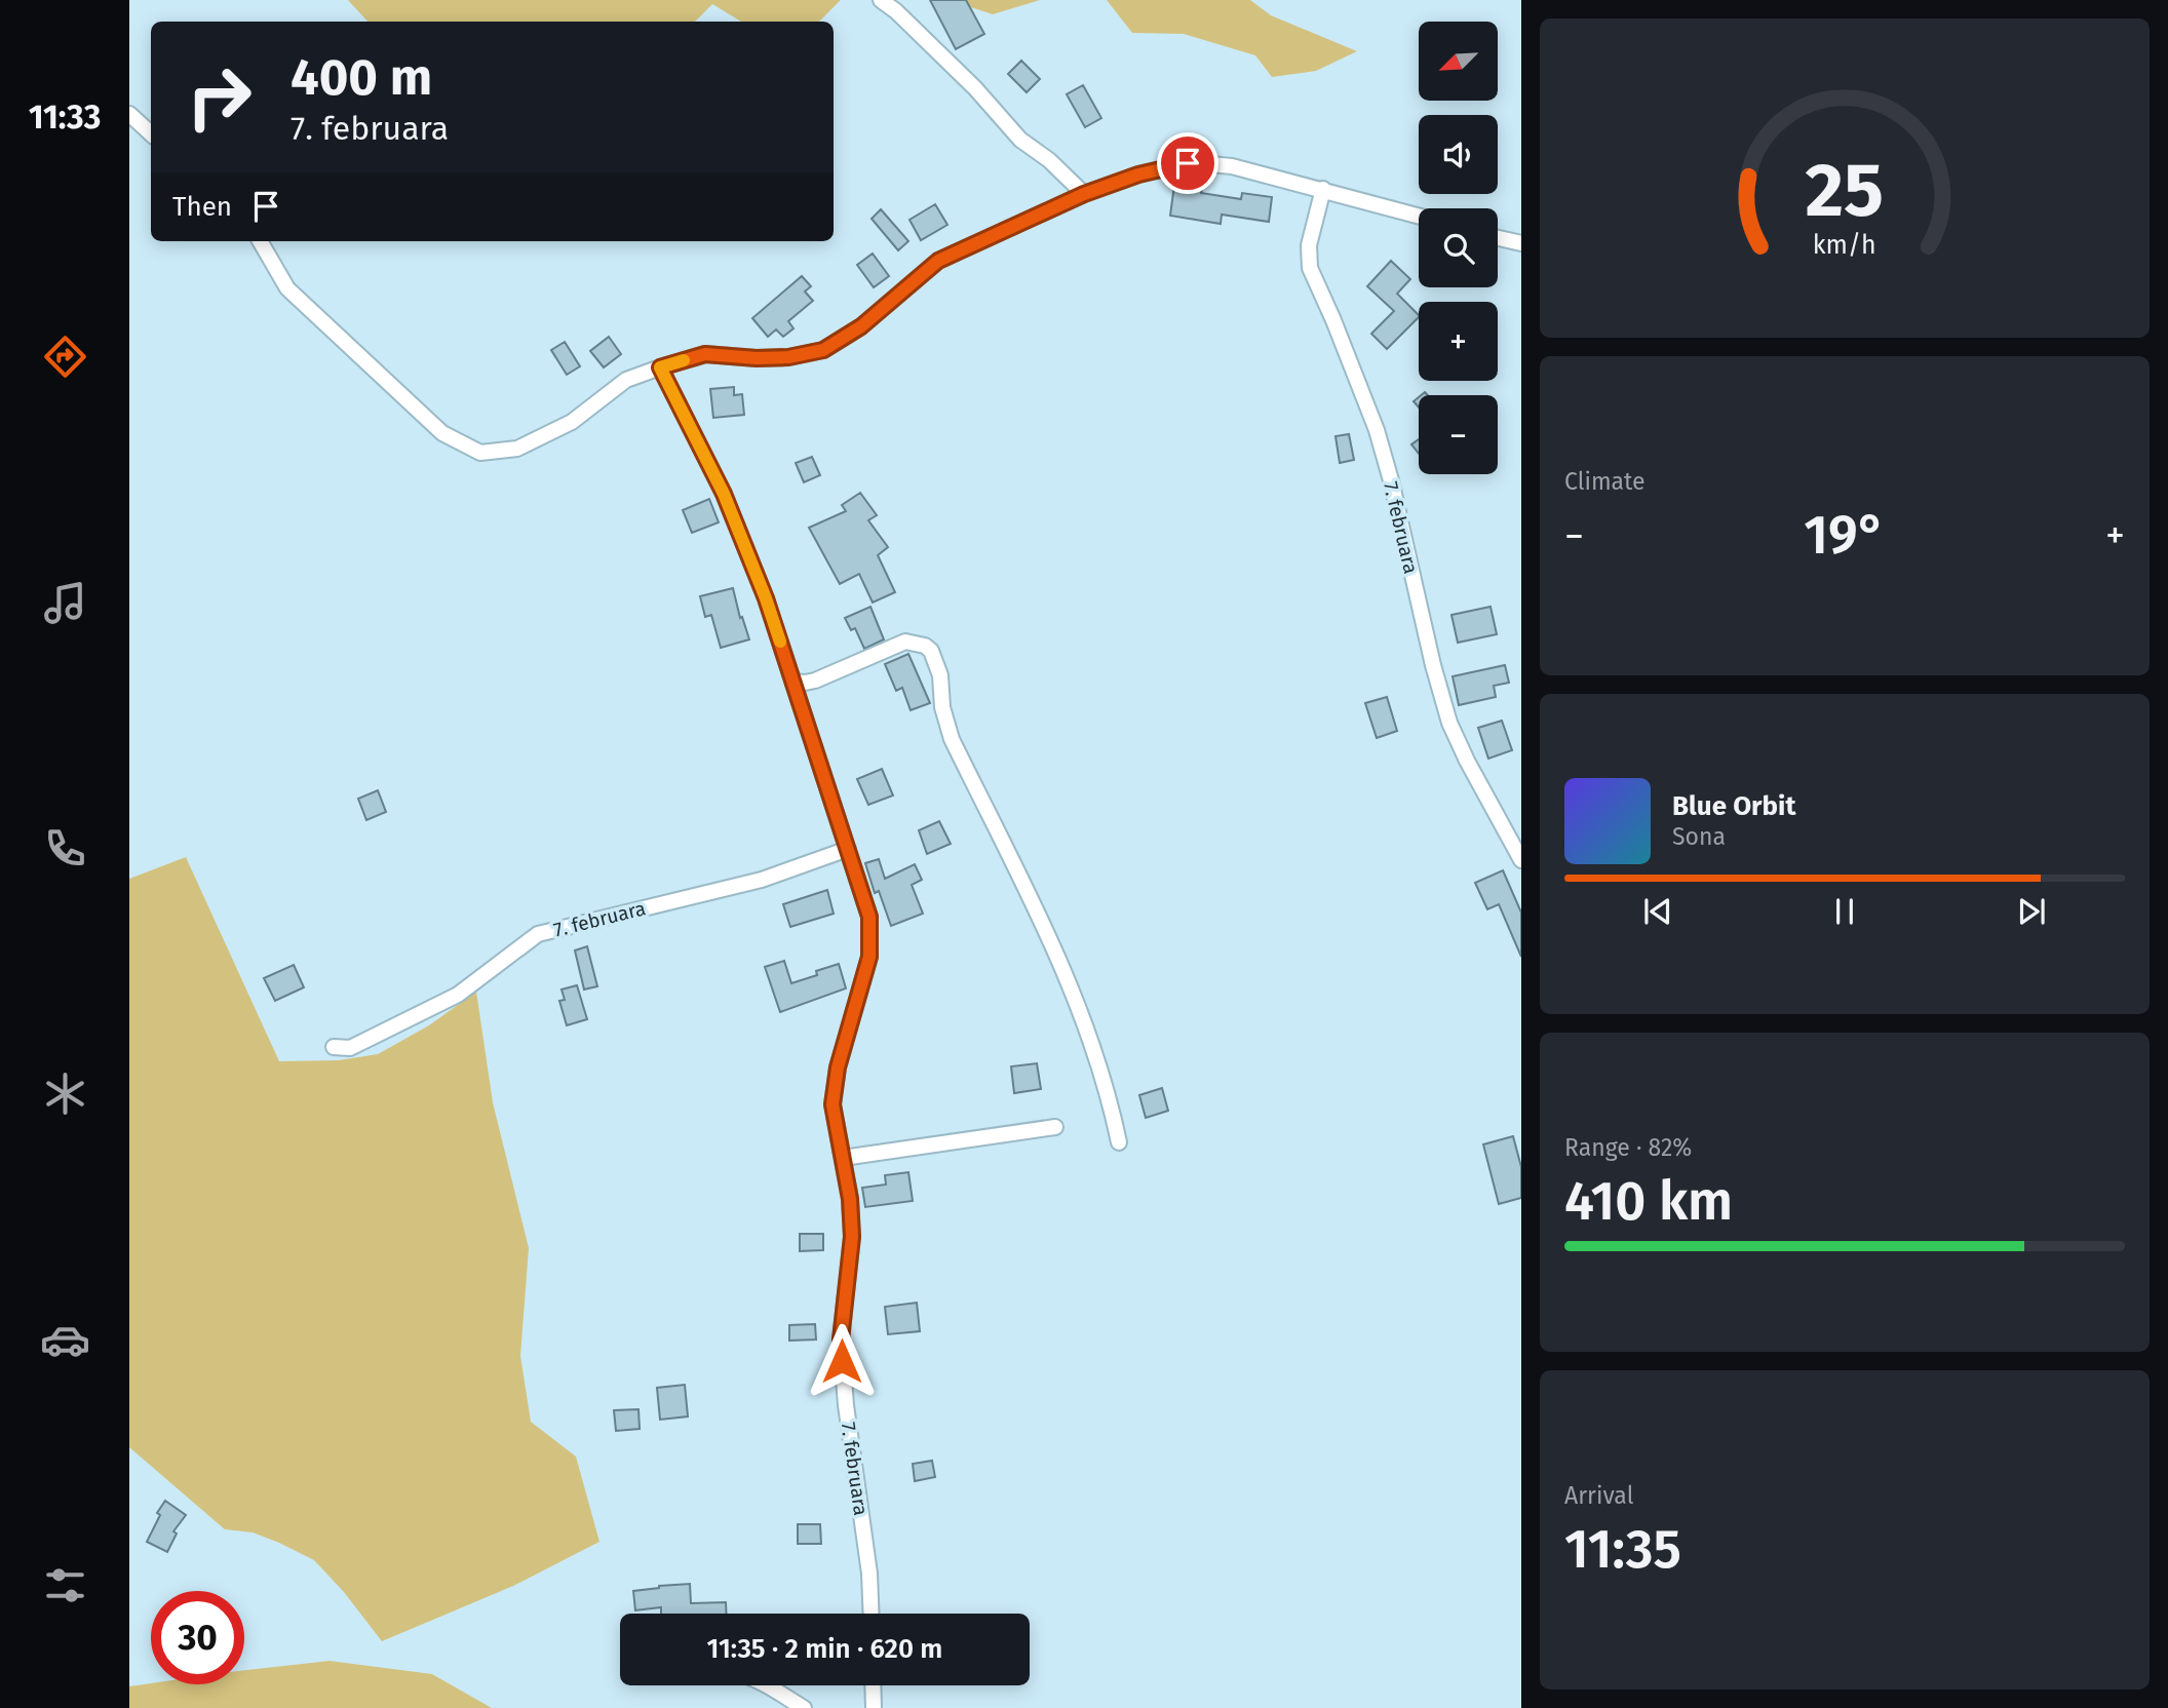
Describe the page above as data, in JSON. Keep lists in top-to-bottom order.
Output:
{
  "streets": {
    "street": ["7. februara"]
  },
  "north": "bottom left",
  "page": {
    "tabs": "11:33",
    "map_buttons": ["+", "−"],
    "turn": ["400 m", "7. februara"],
    "then": "Then",
    "tile": [
      "Climate",
      ["Range · 82%", "410 km"],
      ["Arrival", "11:35"]
    ],
    "heat": ["−", "19°", "+"],
    "song": ["Blue Orbit", "Sona"],
    "limit": "30",
    "trip": "11:35 · 2 min · 620 m",
    "gauge": ["25", "km/h"]
  }
}
